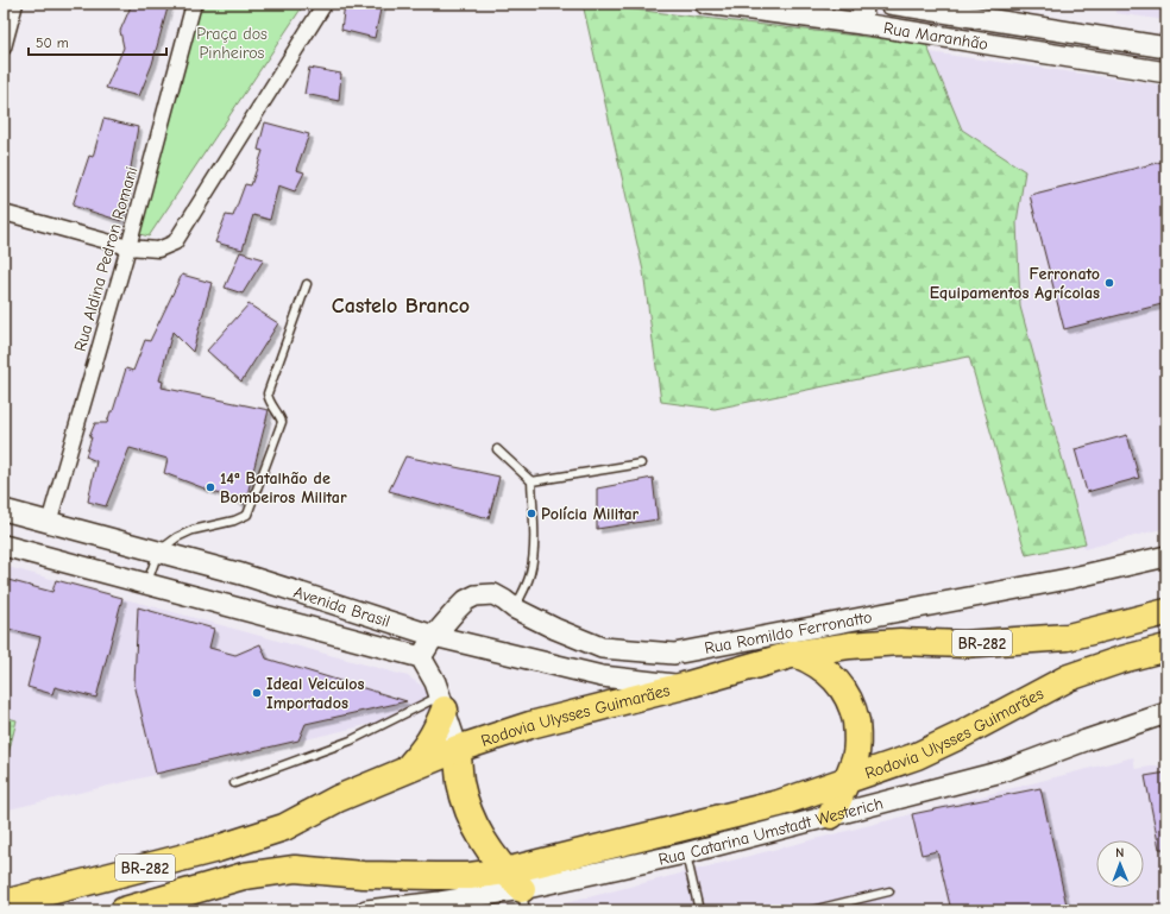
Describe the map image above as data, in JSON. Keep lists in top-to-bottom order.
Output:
{
  "streets": {
    "highway": ["BR-282", "Rodovia Ulysses Guimarães"],
    "street": [
      "Rua Maranhão",
      "Rua Aldina Pedron Romani",
      "Avenida Brasil",
      "Rua Romildo Ferronatto",
      "Rua Catarina Umstadt Westerich"
    ]
  },
  "crossings": [
    ["Rua Aldina Pedron Romani", "Avenida Brasil"],
    ["Avenida Brasil", "Rua Romildo Ferronatto"],
    ["Avenida Brasil", "Rodovia Ulysses Guimarães"],
    ["Rodovia Ulysses Guimarães", "Rua Catarina Umstadt Westerich"]
  ],
  "districts": ["Castelo Branco"],
  "parks": ["Praça dos Pinheiros"],
  "places": [
    "Ferronato Equipamentos Agrícolas",
    "14ª Batalhão de Bombeiros Militar",
    "Polícia Militar",
    "Ideal Veiculos Importados"
  ],
  "scale_bar": "50 m",
  "north": "top"
}
